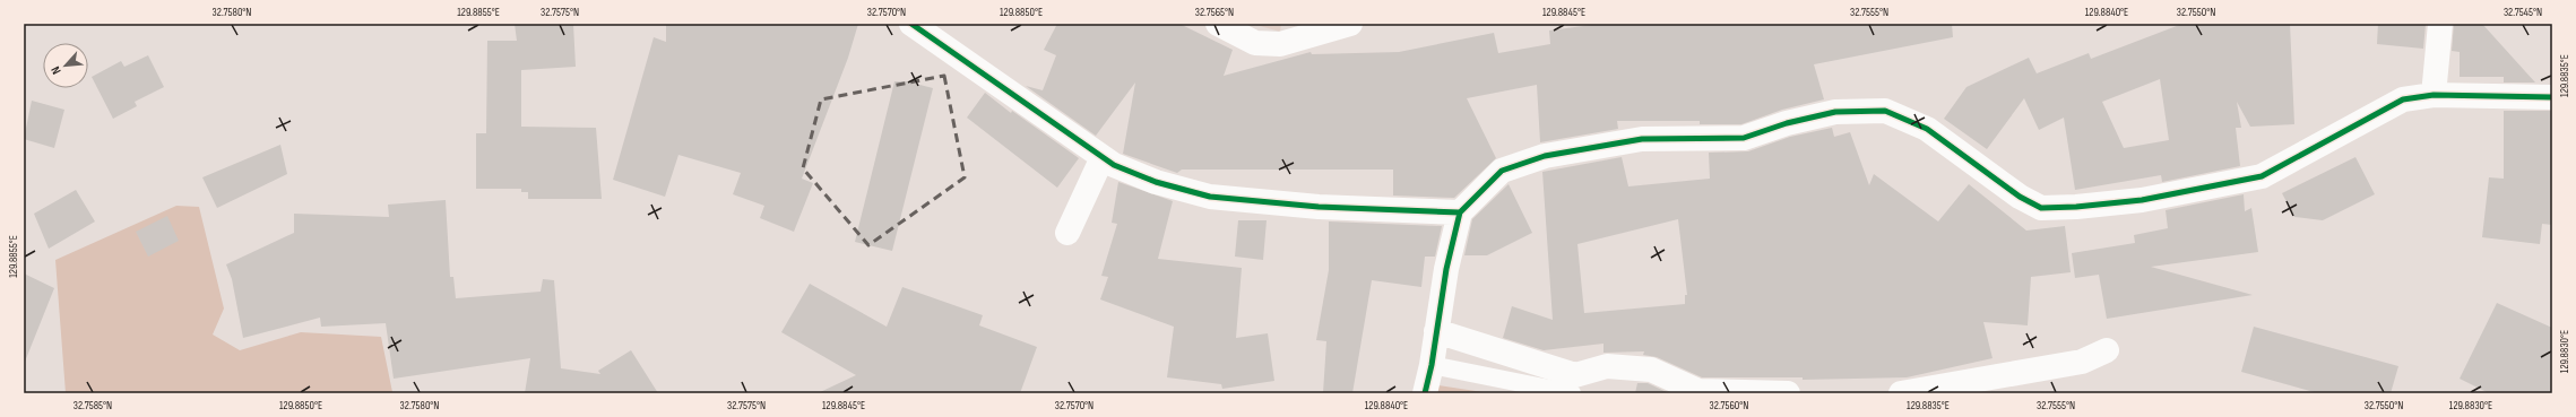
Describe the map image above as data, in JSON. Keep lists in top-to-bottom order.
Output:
{
  "north": "bottom left",
  "coordinates": [
    "32.7580°N",
    "129.8855°E",
    "32.7575°N",
    "32.7570°N",
    "129.8850°E",
    "32.7565°N",
    "129.8845°E",
    "32.7555°N",
    "129.8840°E",
    "32.7550°N",
    "32.7545°N",
    "129.8835°E",
    "129.8830°E",
    "32.7585°N",
    "32.7560°N"
  ]
}
